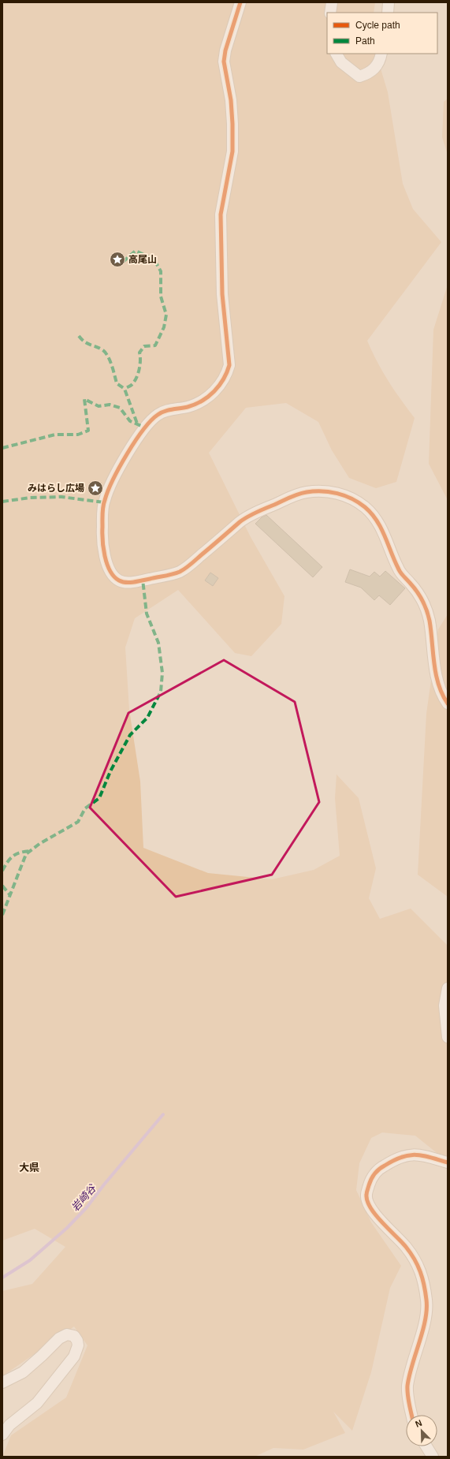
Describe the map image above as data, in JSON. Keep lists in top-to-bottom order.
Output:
{
  "districts": ["大県"],
  "water": ["岩崎谷"],
  "places": {
    "place": ["高尾山", "みはらし広場"]
  },
  "legend": ["Cycle path", "Path"],
  "north": "top left"
}
